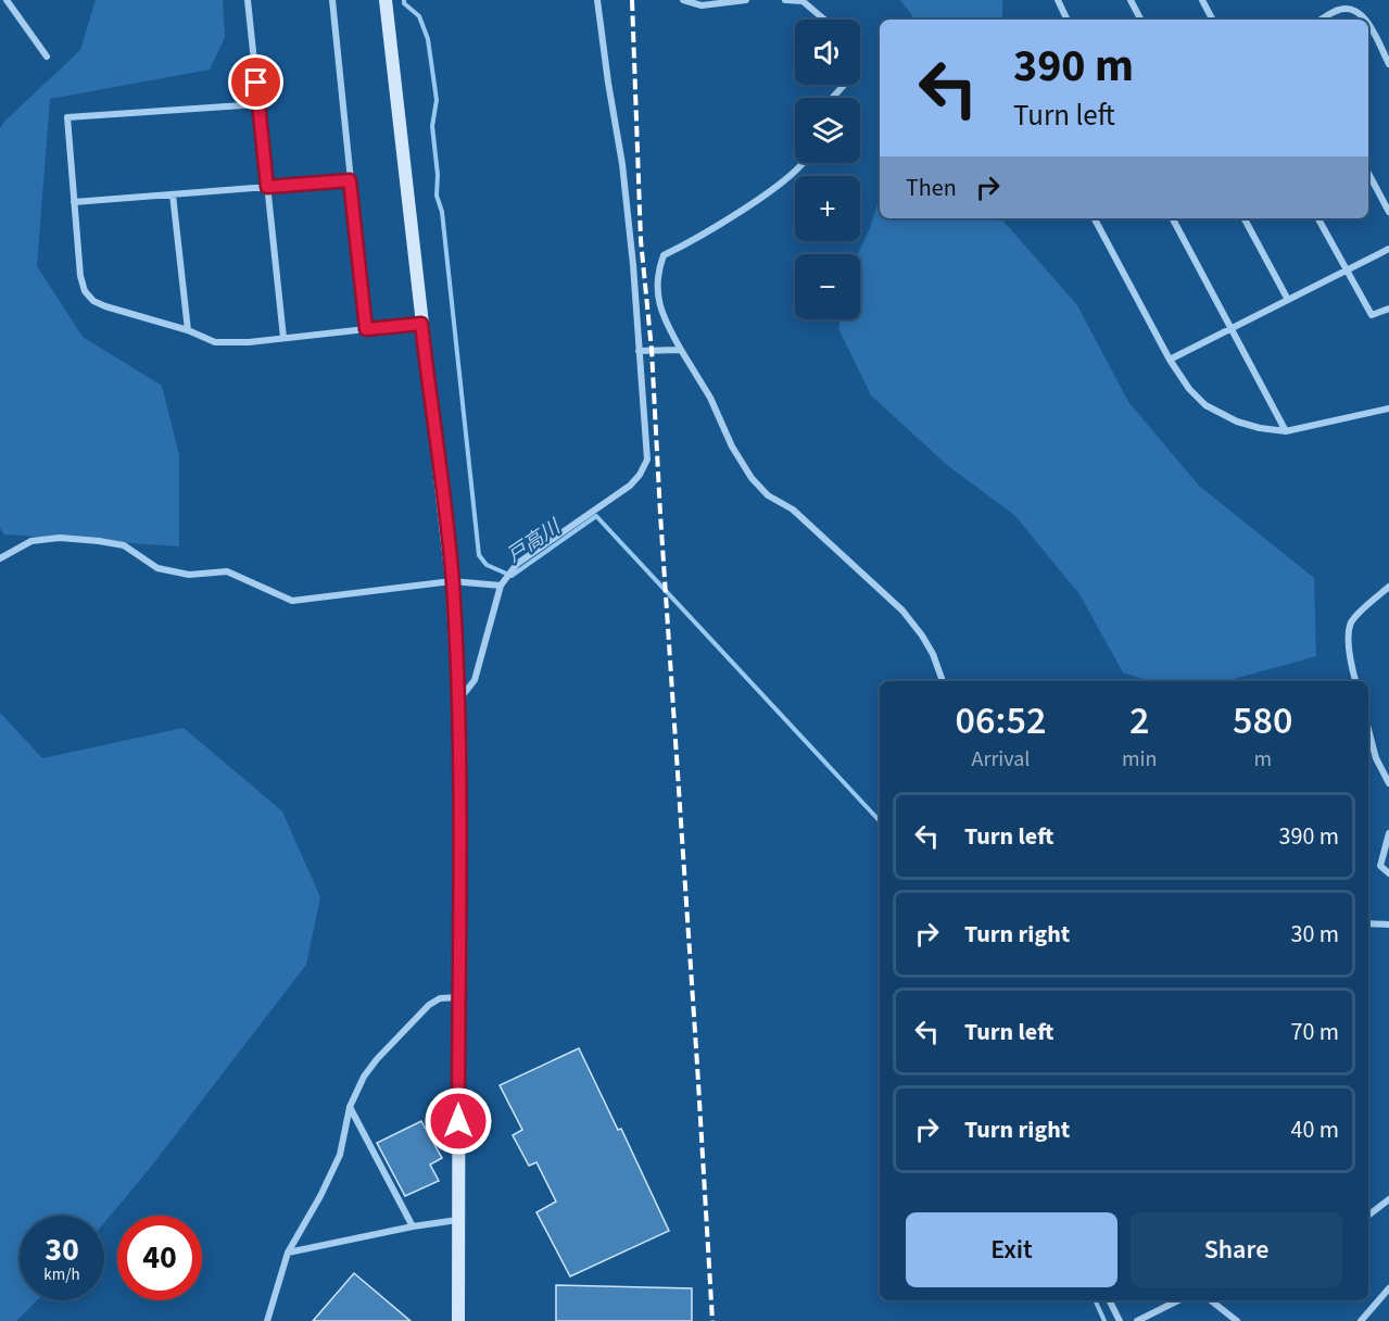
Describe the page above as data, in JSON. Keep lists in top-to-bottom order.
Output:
{
  "water": ["戸高川"],
  "page": {
    "map_buttons": ["+", "−"],
    "turn": ["390 m", "Turn left"],
    "then": "Then",
    "eta": [
      "06:52",
      "Arrival",
      "2",
      "min",
      "580",
      "m"
    ],
    "list": [
      {
        "name": "Turn left",
        "value": "390 m"
      },
      {
        "name": "Turn right",
        "value": "30 m"
      },
      {
        "name": "Turn left",
        "value": "70 m"
      },
      {
        "name": "Turn right",
        "value": "40 m"
      }
    ],
    "buttons": ["Exit", "Share"],
    "speed": "30 km/h",
    "limit": "40"
  }
}
